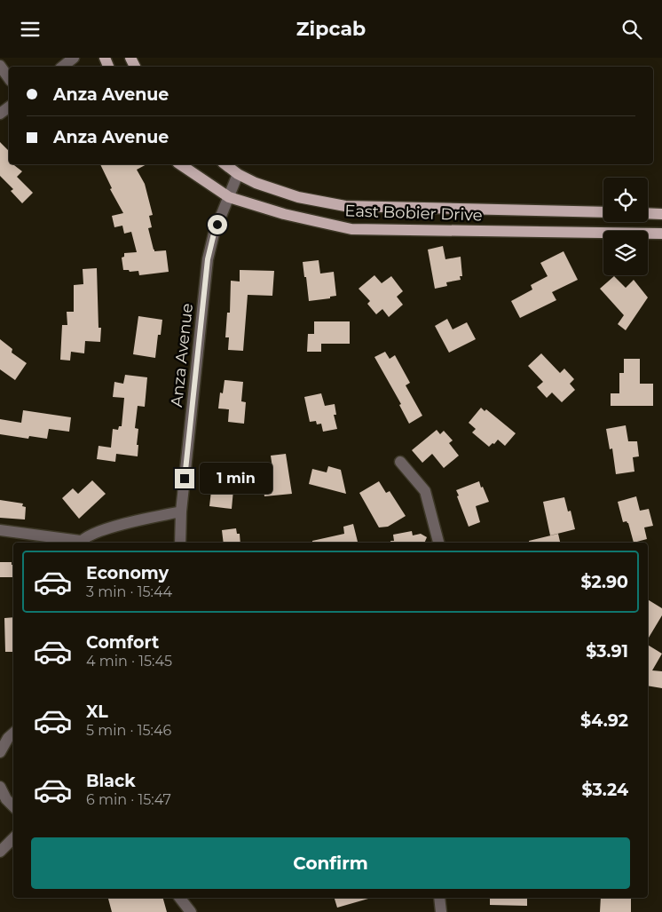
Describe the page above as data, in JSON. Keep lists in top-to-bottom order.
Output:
{
  "streets": {
    "main road": ["East Bobier Drive"],
    "street": ["Anza Avenue"]
  },
  "crossings": [
    ["East Bobier Drive", "Anza Avenue"]
  ],
  "page": {
    "header": "Zipcab",
    "banner": ["Anza Avenue", "Anza Avenue"],
    "bubble": "1 min",
    "list": [
      {
        "name": "Economy",
        "note": "3 min · 15:44",
        "value": "$2.90"
      },
      {
        "name": "Comfort",
        "note": "4 min · 15:45",
        "value": "$3.91"
      },
      {
        "name": "XL",
        "note": "5 min · 15:46",
        "value": "$4.92"
      },
      {
        "name": "Black",
        "note": "6 min · 15:47",
        "value": "$3.24"
      }
    ],
    "buttons": "Confirm"
  }
}
